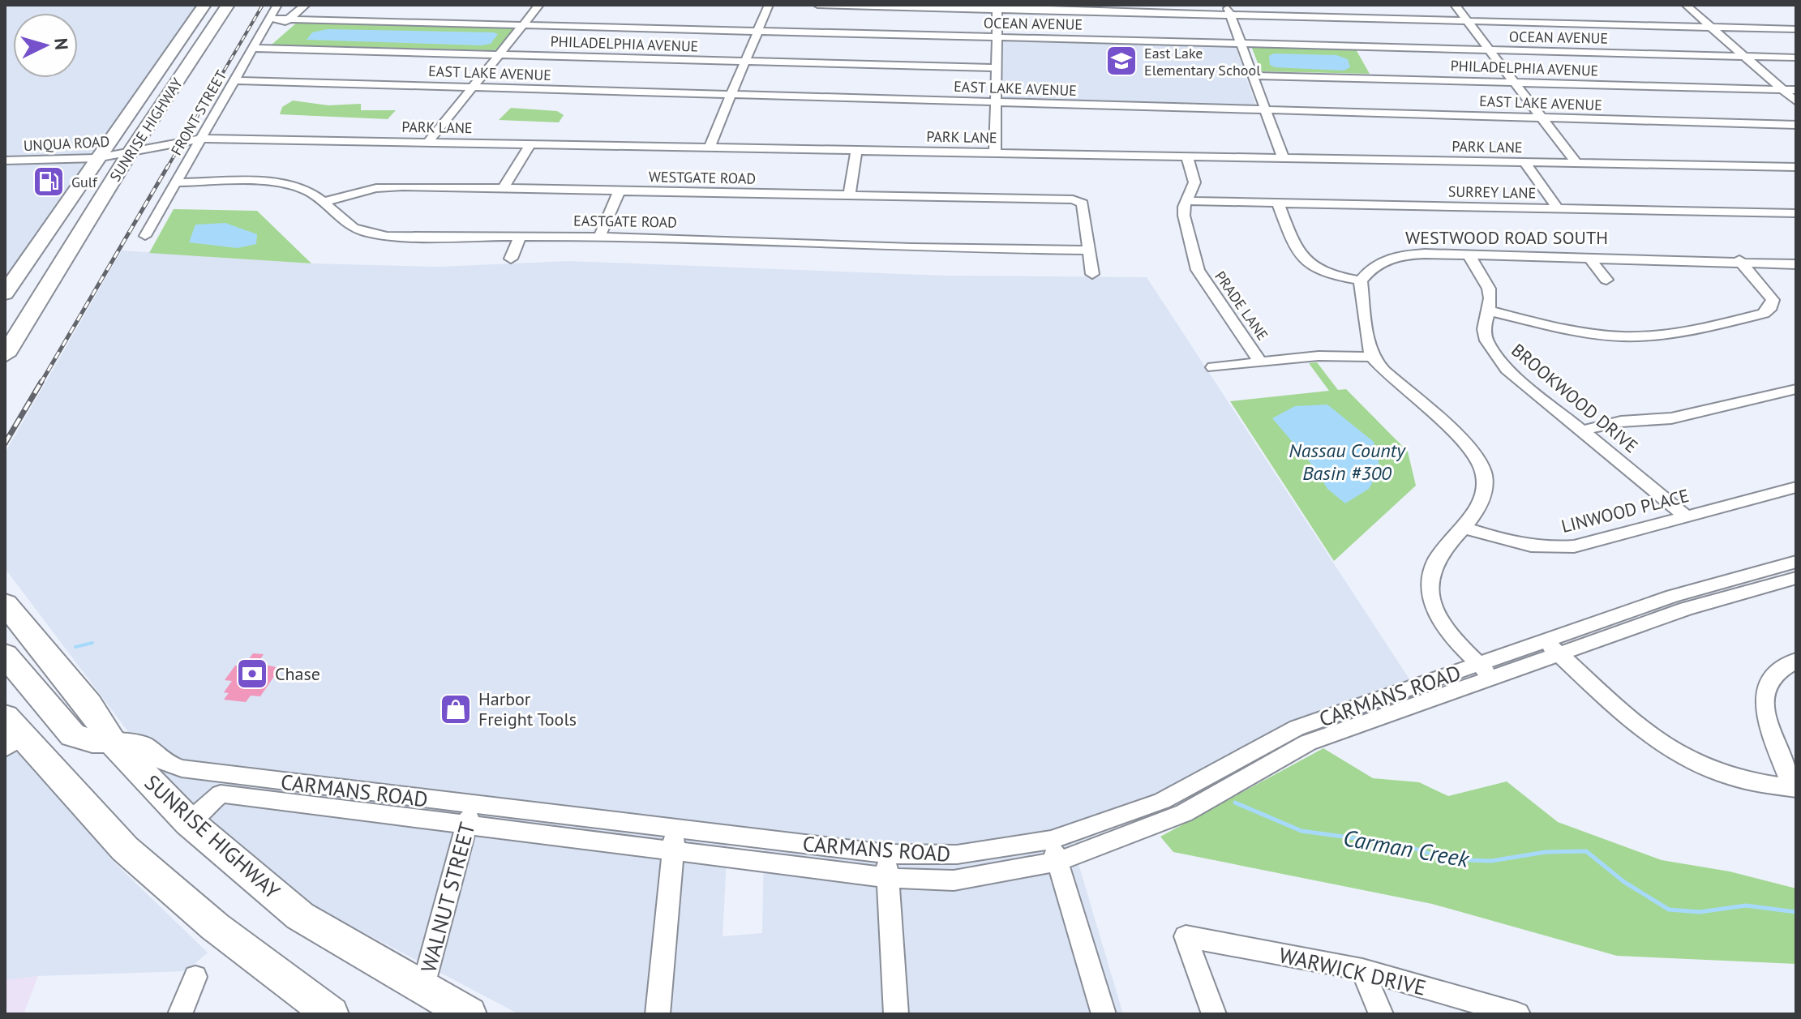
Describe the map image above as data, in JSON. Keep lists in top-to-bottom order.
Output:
{
  "streets": {
    "highway": ["SUNRISE HIGHWAY"],
    "street": [
      "OCEAN AVENUE",
      "PHILADELPHIA AVENUE",
      "EAST LAKE AVENUE",
      "FRONT STREET",
      "PARK LANE",
      "UNQUA ROAD",
      "WESTGATE ROAD",
      "SURREY LANE",
      "EASTGATE ROAD",
      "WESTWOOD ROAD SOUTH",
      "PRADE LANE",
      "BROOKWOOD DRIVE",
      "LINWOOD PLACE",
      "CARMANS ROAD",
      "WALNUT STREET",
      "WARWICK DRIVE"
    ]
  },
  "crossings": [
    ["OCEAN AVENUE", "FRONT STREET"],
    ["PHILADELPHIA AVENUE", "FRONT STREET"],
    ["EAST LAKE AVENUE", "FRONT STREET"],
    ["FRONT STREET", "PARK LANE"],
    ["FRONT STREET", "EASTGATE ROAD"],
    ["PARK LANE", "SUNRISE HIGHWAY"],
    ["PARK LANE", "UNQUA ROAD"],
    ["PARK LANE", "PRADE LANE"],
    ["SUNRISE HIGHWAY", "UNQUA ROAD"],
    ["SUNRISE HIGHWAY", "CARMANS ROAD"],
    ["SUNRISE HIGHWAY", "WALNUT STREET"],
    ["WESTGATE ROAD", "EASTGATE ROAD"],
    ["SURREY LANE", "PRADE LANE"],
    ["WESTWOOD ROAD SOUTH", "BROOKWOOD DRIVE"],
    ["BROOKWOOD DRIVE", "LINWOOD PLACE"],
    ["CARMANS ROAD", "WALNUT STREET"]
  ],
  "water": ["Nassau County Basin #300", "Carman Creek"],
  "places": {
    "school or university": ["East Lake Elementary School"],
    "fuel station": ["Gulf"],
    "bank": ["Chase"],
    "shop": ["Harbor Freight Tools"]
  },
  "north": "right"
}
